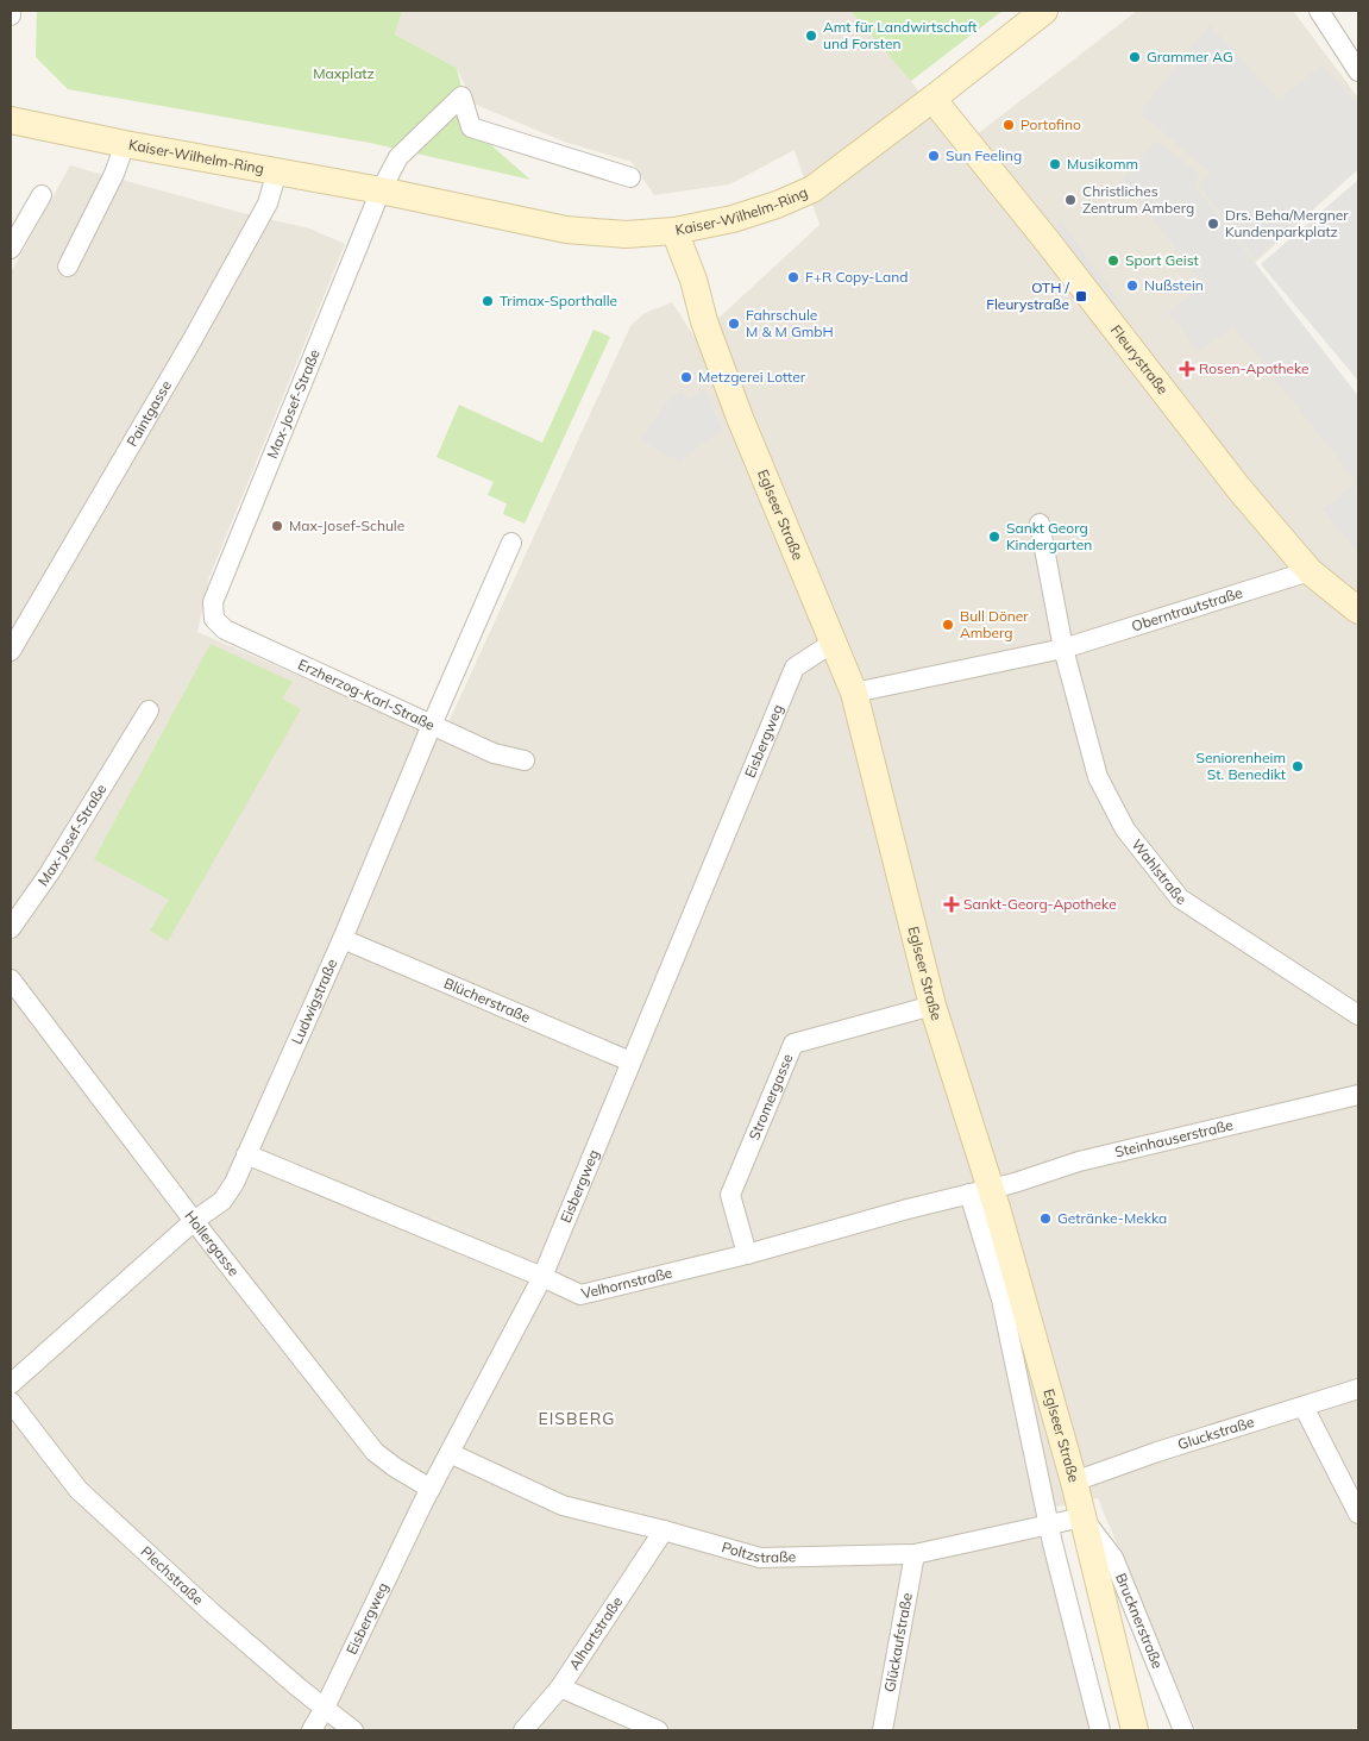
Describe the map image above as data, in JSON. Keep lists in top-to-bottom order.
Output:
{
  "streets": {
    "street": [
      "Kaiser-Wilhelm-Ring",
      "Fleurystraße",
      "Max-Josef-Straße",
      "Paintgasse",
      "Eglseer Straße",
      "Oberntrautstraße",
      "Erzherzog-Karl-Straße",
      "Eisbergweg",
      "Wahlstraße",
      "Blücherstraße",
      "Ludwigstraße",
      "Stromergasse",
      "Steinhauserstraße",
      "Hollergasse",
      "Velhornstraße",
      "Gluckstraße",
      "Poltzstraße",
      "Plechstraße",
      "Brucknerstraße",
      "Alhartstraße",
      "Glückaufstraße"
    ]
  },
  "crossings": [
    ["Kaiser-Wilhelm-Ring", "Fleurystraße"],
    ["Kaiser-Wilhelm-Ring", "Max-Josef-Straße"],
    ["Kaiser-Wilhelm-Ring", "Paintgasse"],
    ["Kaiser-Wilhelm-Ring", "Eglseer Straße"],
    ["Fleurystraße", "Oberntrautstraße"],
    ["Max-Josef-Straße", "Erzherzog-Karl-Straße"],
    ["Eglseer Straße", "Oberntrautstraße"],
    ["Eglseer Straße", "Eisbergweg"],
    ["Eglseer Straße", "Stromergasse"],
    ["Eglseer Straße", "Steinhauserstraße"],
    ["Eglseer Straße", "Velhornstraße"],
    ["Eglseer Straße", "Gluckstraße"],
    ["Eglseer Straße", "Poltzstraße"],
    ["Eglseer Straße", "Brucknerstraße"],
    ["Oberntrautstraße", "Wahlstraße"],
    ["Erzherzog-Karl-Straße", "Ludwigstraße"],
    ["Eisbergweg", "Blücherstraße"],
    ["Eisbergweg", "Hollergasse"],
    ["Eisbergweg", "Velhornstraße"],
    ["Eisbergweg", "Poltzstraße"],
    ["Eisbergweg", "Plechstraße"],
    ["Blücherstraße", "Ludwigstraße"],
    ["Ludwigstraße", "Hollergasse"],
    ["Ludwigstraße", "Velhornstraße"],
    ["Stromergasse", "Velhornstraße"],
    ["Steinhauserstraße", "Velhornstraße"],
    ["Poltzstraße", "Brucknerstraße"],
    ["Poltzstraße", "Alhartstraße"],
    ["Poltzstraße", "Glückaufstraße"]
  ],
  "districts": ["EISBERG"],
  "parks": ["Maxplatz"],
  "places": {
    "other": [
      "Amt für Landwirtschaft und Forsten",
      "Grammer AG",
      "Portofino",
      "Sun Feeling",
      "Musikomm",
      "Christliches Zentrum Amberg",
      "Drs. Beha/Mergner Kundenparkplatz",
      "Sport Geist",
      "F+R Copy-Land",
      "Nußstein",
      "Trimax-Sporthalle",
      "Fahrschule M & M GmbH",
      "Metzgerei Lotter",
      "Max-Josef-Schule",
      "Sankt Georg Kindergarten",
      "Bull Döner Amberg",
      "Seniorenheim St. Benedikt",
      "Getränke-Mekka"
    ],
    "transit": ["OTH / Fleurystraße"],
    "health": ["Rosen-Apotheke", "Sankt-Georg-Apotheke"]
  }
}
